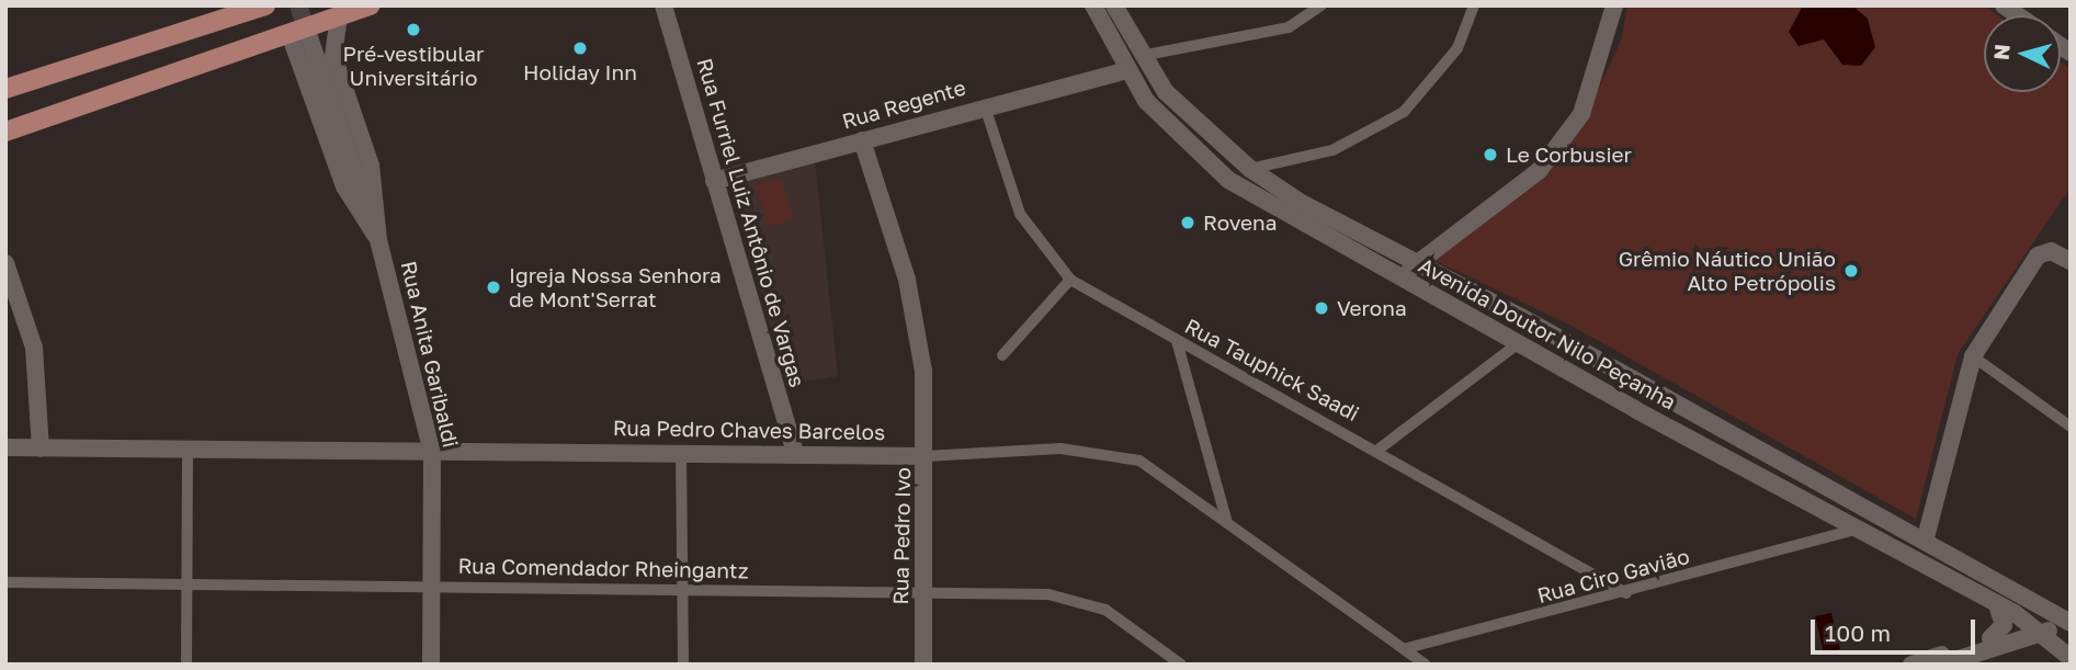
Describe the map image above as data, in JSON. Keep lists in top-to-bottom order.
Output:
{
  "streets": {
    "street": [
      "Rua Regente",
      "Rua Furriel Luiz Antônio de Vargas",
      "Avenida Doutor Nilo Peçanha",
      "Rua Anita Garibaldi",
      "Rua Tauphick Saadi",
      "Rua Pedro Chaves Barcelos",
      "Rua Pedro Ivo",
      "Rua Comendador Rheingantz",
      "Rua Ciro Gavião"
    ]
  },
  "crossings": [
    ["Rua Regente", "Rua Furriel Luiz Antônio de Vargas"],
    ["Rua Regente", "Avenida Doutor Nilo Peçanha"],
    ["Rua Regente", "Rua Tauphick Saadi"],
    ["Rua Regente", "Rua Pedro Ivo"],
    ["Rua Furriel Luiz Antônio de Vargas", "Rua Pedro Chaves Barcelos"],
    ["Avenida Doutor Nilo Peçanha", "Rua Ciro Gavião"],
    ["Rua Anita Garibaldi", "Rua Pedro Chaves Barcelos"],
    ["Rua Anita Garibaldi", "Rua Comendador Rheingantz"],
    ["Rua Tauphick Saadi", "Rua Ciro Gavião"],
    ["Rua Pedro Chaves Barcelos", "Rua Pedro Ivo"],
    ["Rua Pedro Chaves Barcelos", "Rua Ciro Gavião"],
    ["Rua Pedro Ivo", "Rua Comendador Rheingantz"]
  ],
  "places": [
    "Pré-vestibular Universitário",
    "Holiday Inn",
    "Le Corbusier",
    "Rovena",
    "Grêmio Náutico União Alto Petrópolis",
    "Igreja Nossa Senhora de Mont'Serrat",
    "Verona"
  ],
  "scale_bar": "100 m",
  "north": "left"
}
